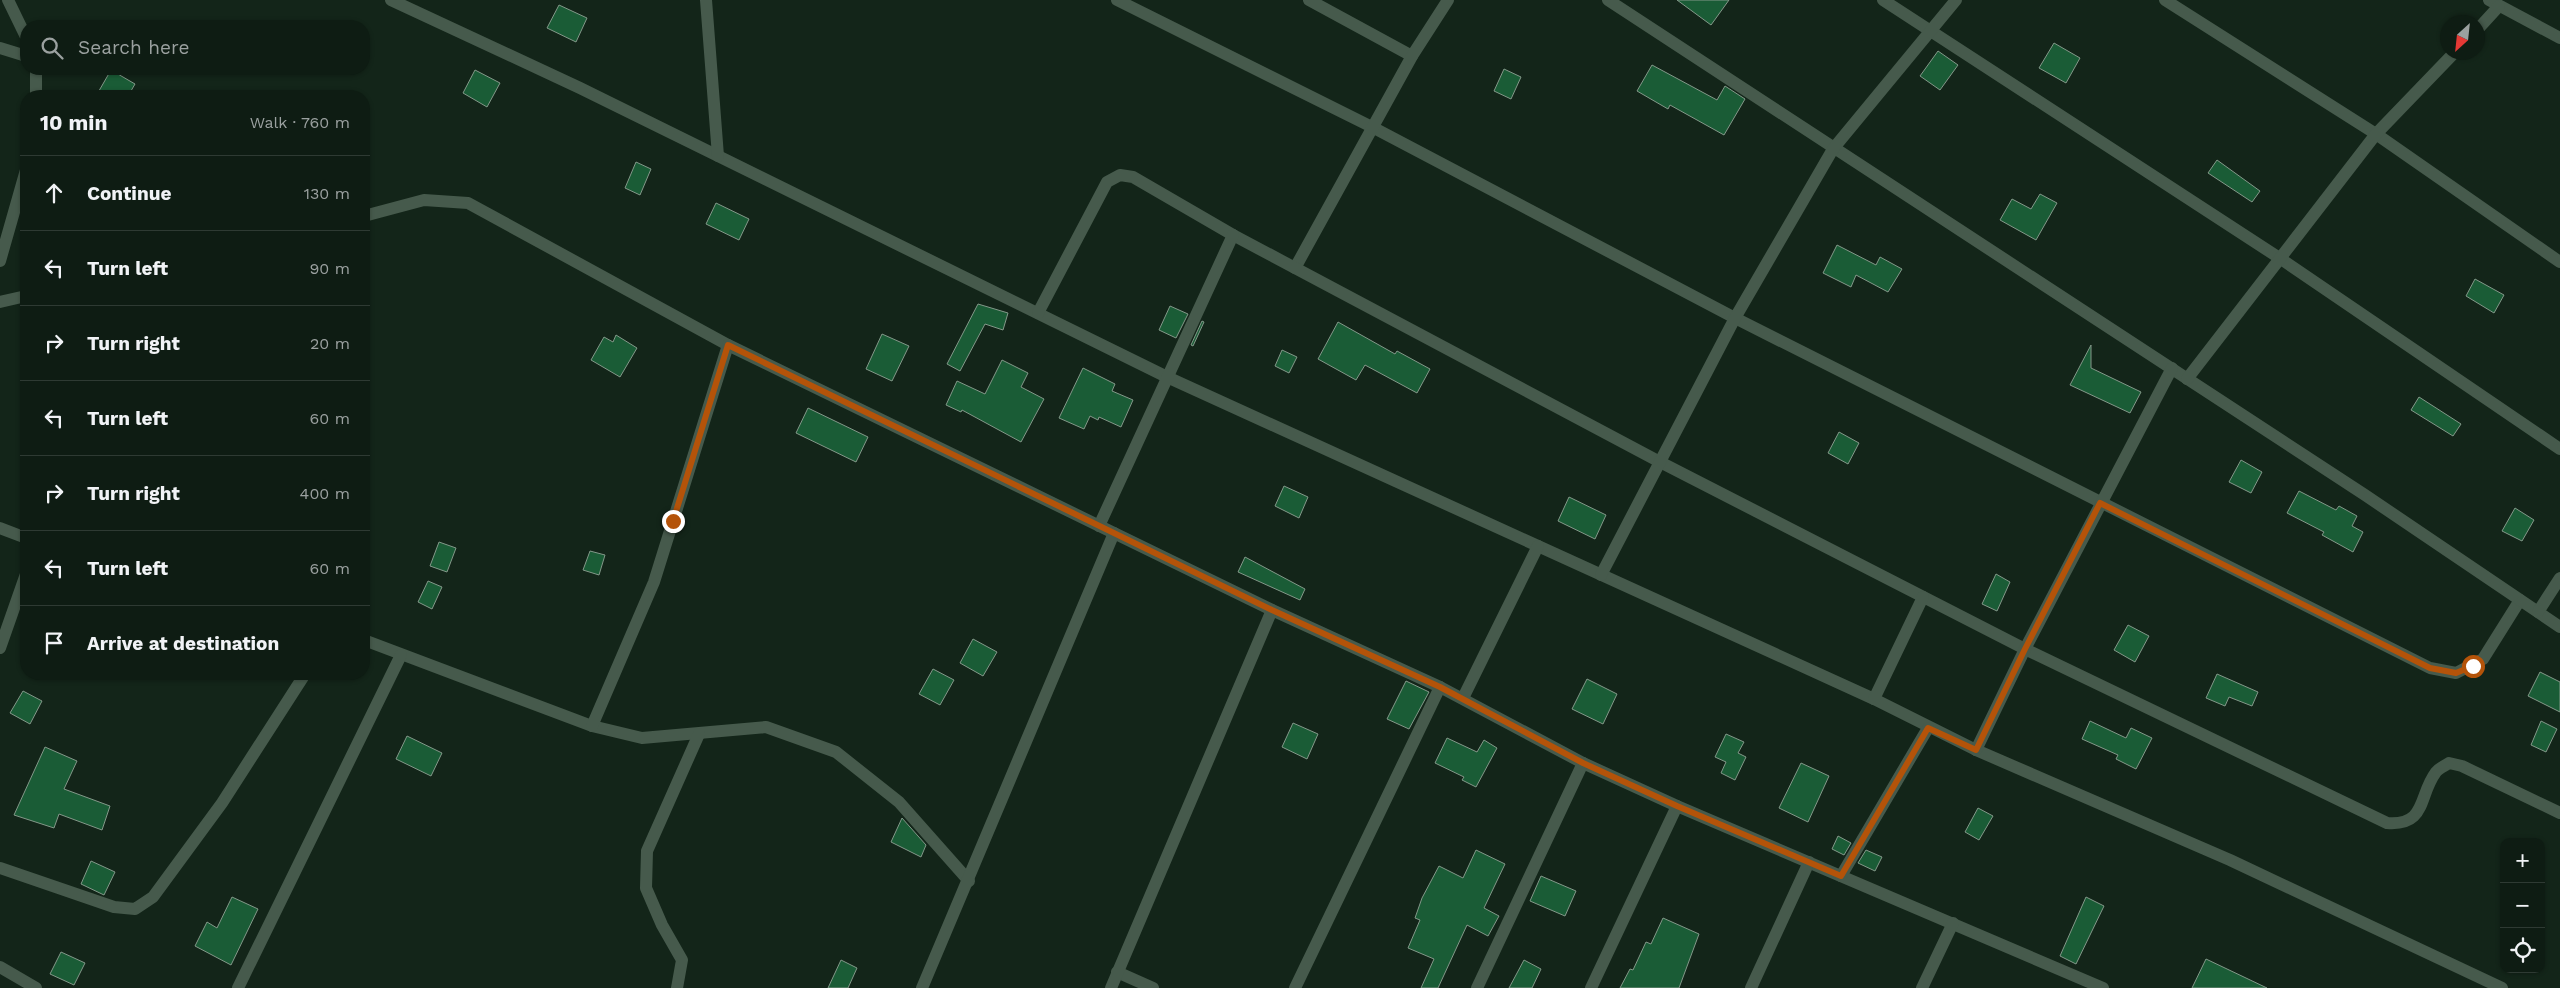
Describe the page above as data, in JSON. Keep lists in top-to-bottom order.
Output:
{
  "north": "bottom left",
  "page": {
    "search": "Search here",
    "heading": ["10 min", "Walk · 760 m"],
    "list": [
      ["Continue", "130 m"],
      ["Turn left", "90 m"],
      ["Turn right", "20 m"],
      ["Turn left", "60 m"],
      ["Turn right", "400 m"],
      ["Turn left", "60 m"],
      "Arrive at destination"
    ],
    "map_buttons": ["+", "−"]
  }
}
